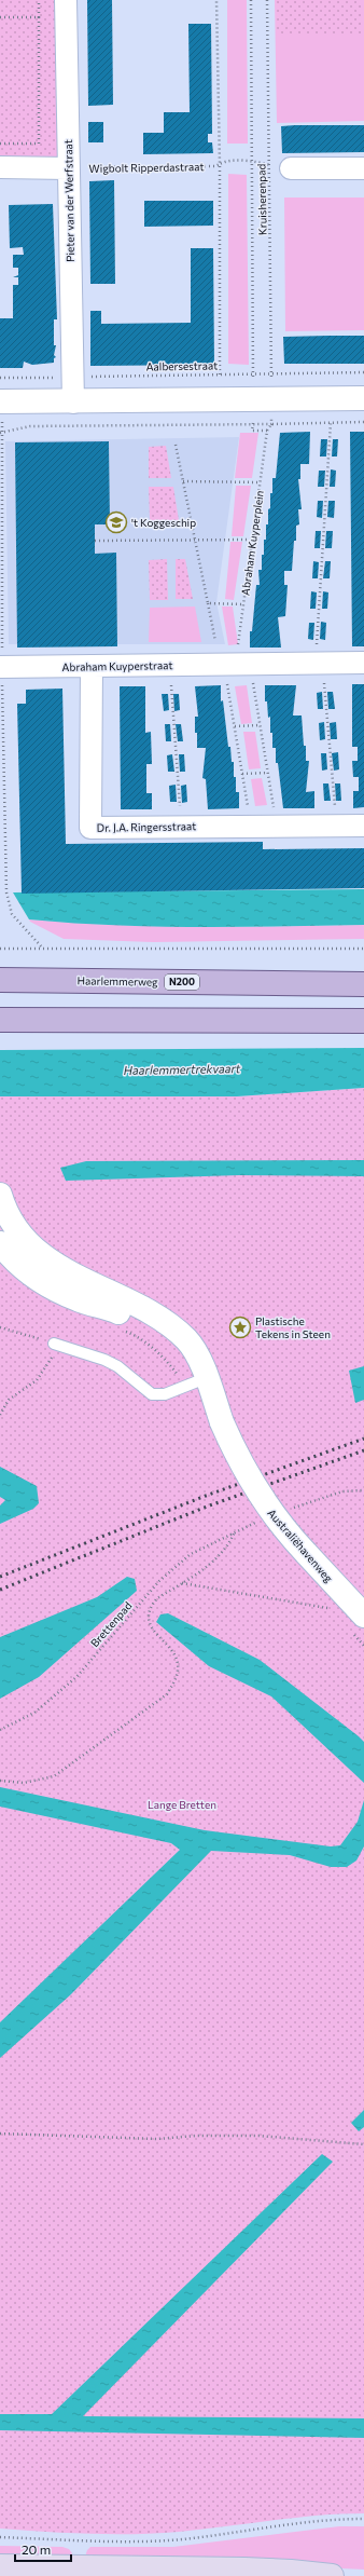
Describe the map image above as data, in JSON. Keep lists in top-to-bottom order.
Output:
{
  "streets": {
    "main road": ["Haarlemmerweg", "N200"],
    "street": [
      "Pieter van der Werfstraat",
      "Abraham Kuyperstraat",
      "Dr. J.A. Ringersstraat",
      "Australiëhavenweg"
    ],
    "path": [
      "Wigbolt Ripperdastraat",
      "Kruisherenpad",
      "Aalbersestraat",
      "Abraham Kuyperplein",
      "Brettenpad"
    ]
  },
  "crossings": [
    ["Wigbolt Ripperdastraat", "Pieter van der Werfstraat"],
    ["Kruisherenpad", "Aalbersestraat"],
    ["Pieter van der Werfstraat", "Aalbersestraat"],
    ["Abraham Kuyperplein", "Abraham Kuyperstraat"],
    ["Abraham Kuyperstraat", "Dr. J.A. Ringersstraat"]
  ],
  "water": ["Haarlemmertrekvaart"],
  "parks": ["Lange Bretten"],
  "places": {
    "school or university": ["'t Koggeschip"],
    "place": ["Plastische Tekens in Steen"]
  },
  "scale_bar": "20 m"
}
